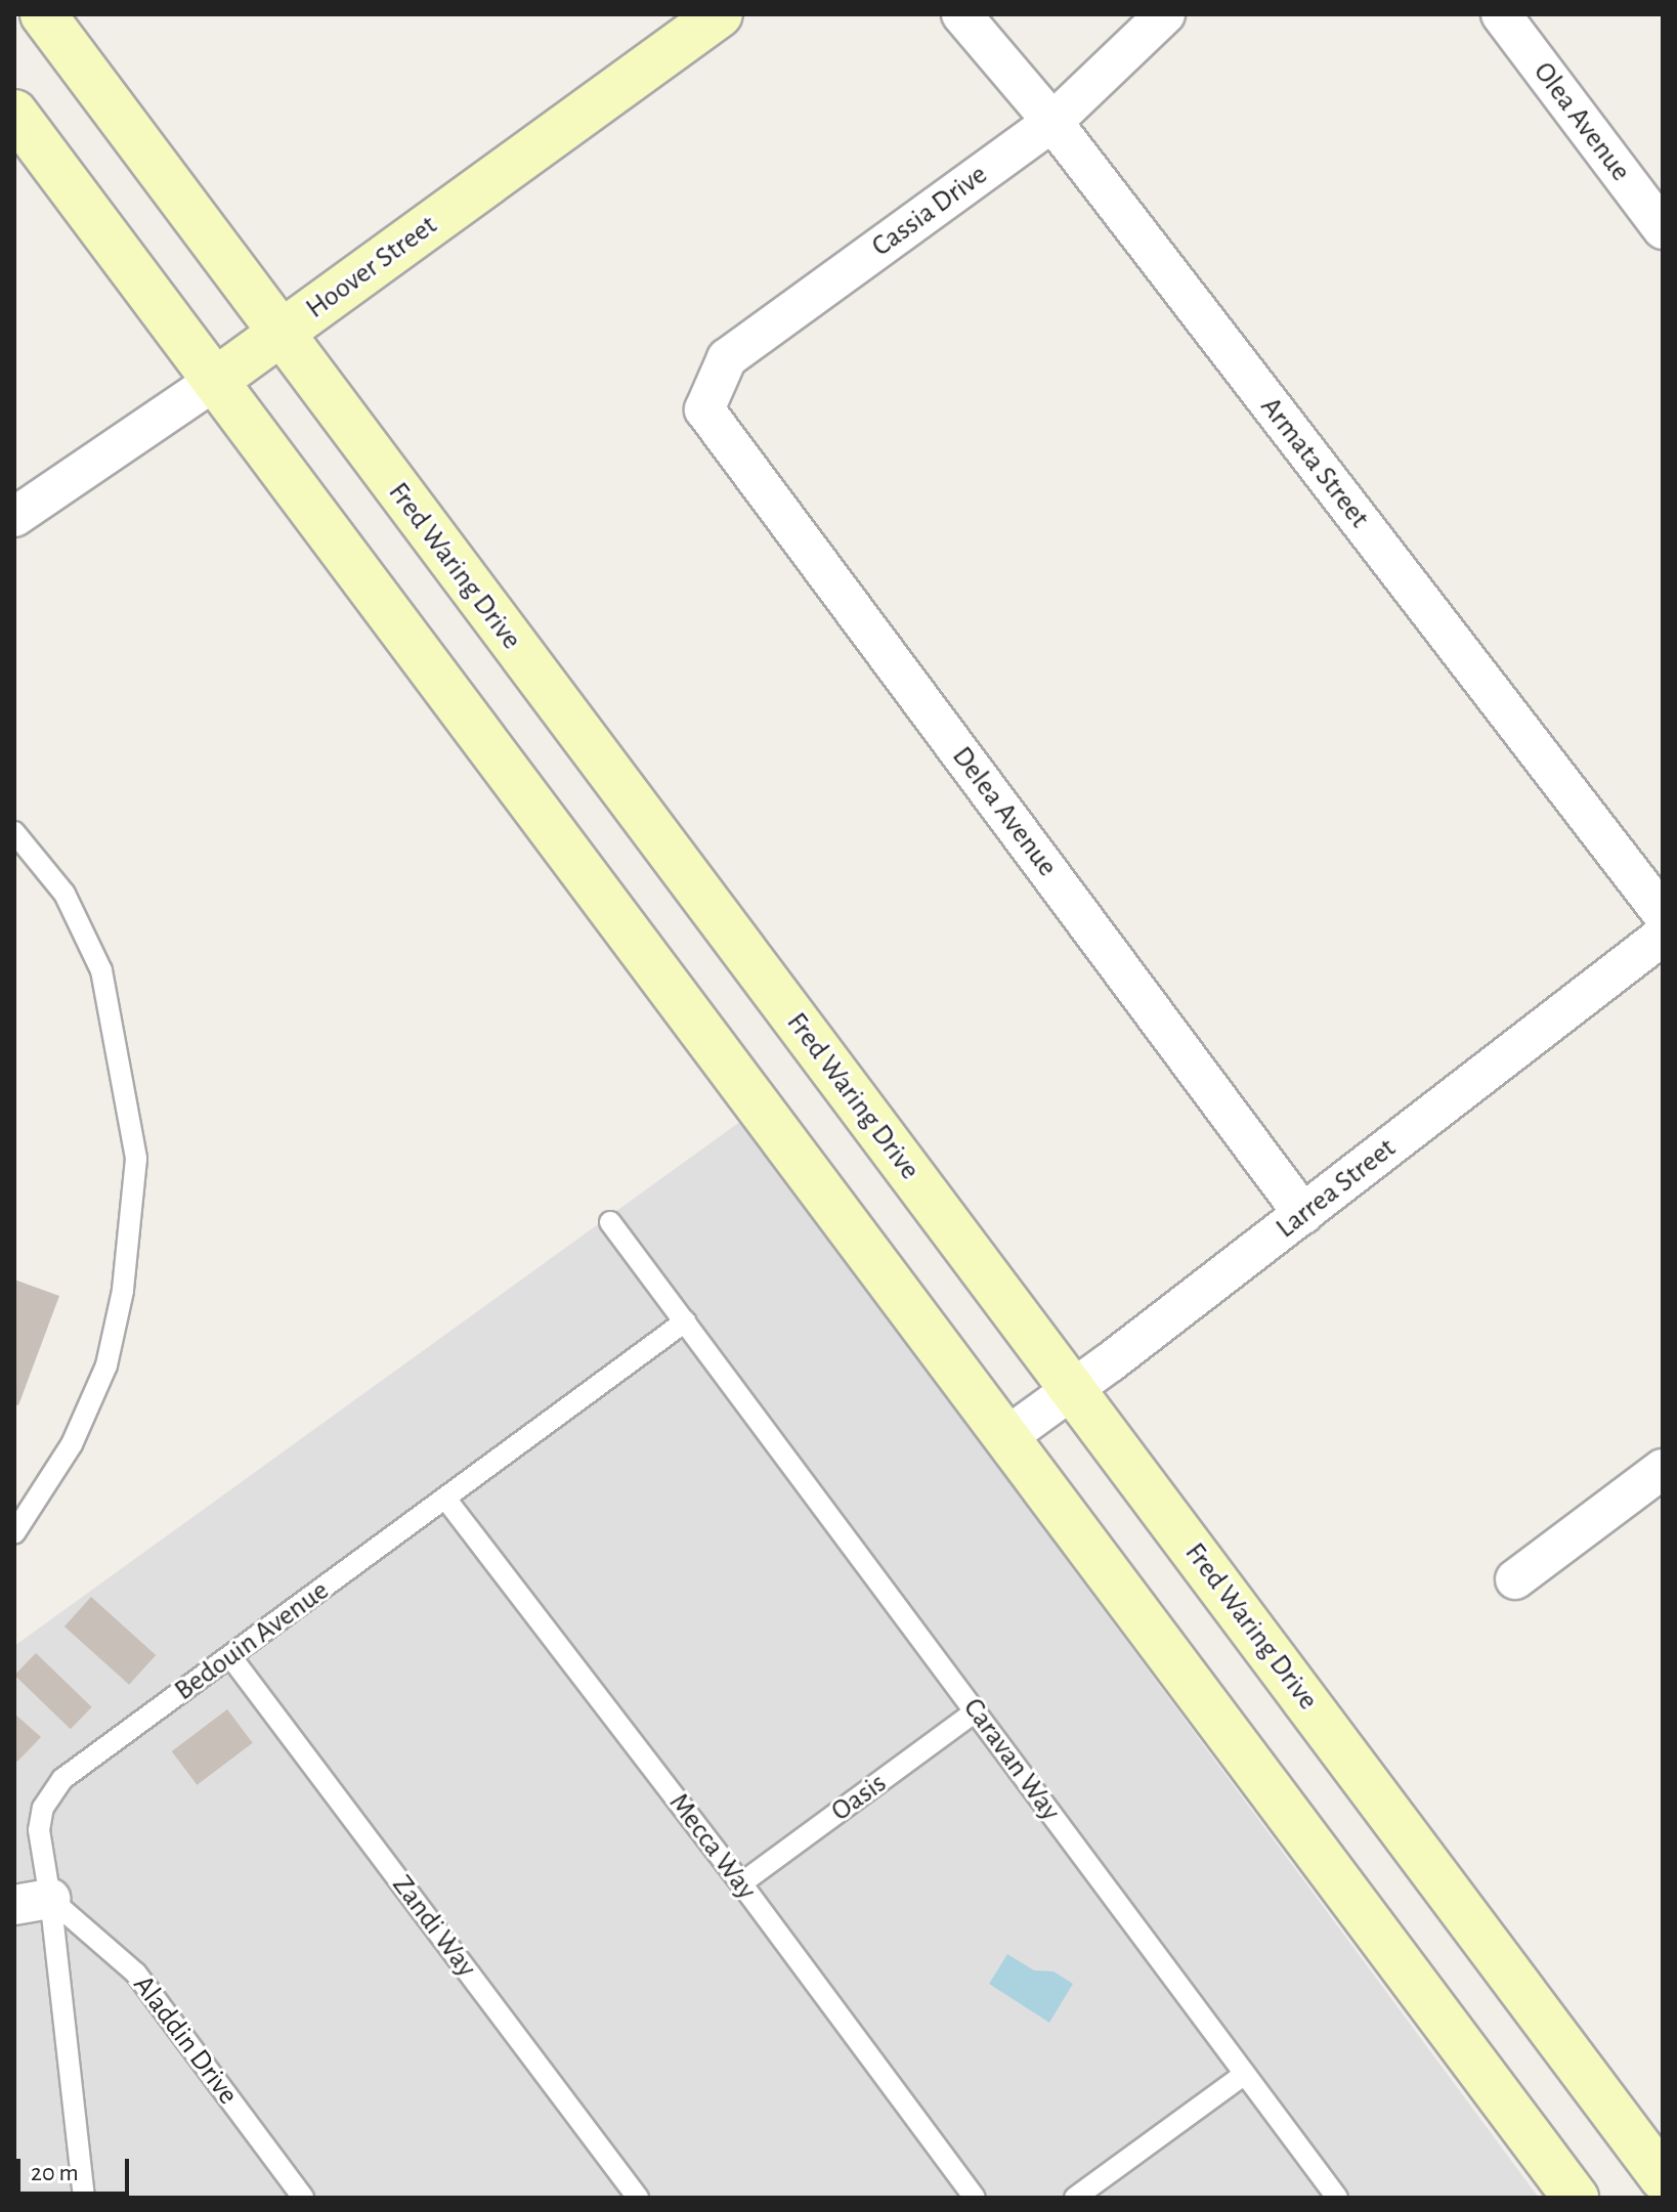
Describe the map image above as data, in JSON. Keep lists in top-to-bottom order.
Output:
{
  "streets": {
    "main road": ["Hoover Street", "Fred Waring Drive"],
    "street": [
      "Olea Avenue",
      "Cassia Drive",
      "Armata Street",
      "Delea Avenue",
      "Larrea Street"
    ],
    "lane": [
      "Bedouin Avenue",
      "Caravan Way",
      "Oasis",
      "Mecca Way",
      "Zandi Way",
      "Aladdin Drive"
    ]
  },
  "crossings": [
    ["Cassia Drive", "Armata Street"],
    ["Cassia Drive", "Delea Avenue"],
    ["Hoover Street", "Fred Waring Drive"],
    ["Fred Waring Drive", "Larrea Street"],
    ["Delea Avenue", "Larrea Street"],
    ["Bedouin Avenue", "Caravan Way"],
    ["Bedouin Avenue", "Mecca Way"],
    ["Bedouin Avenue", "Zandi Way"],
    ["Bedouin Avenue", "Aladdin Drive"],
    ["Caravan Way", "Oasis"],
    ["Oasis", "Mecca Way"]
  ],
  "scale_bar": "20 m"
}
